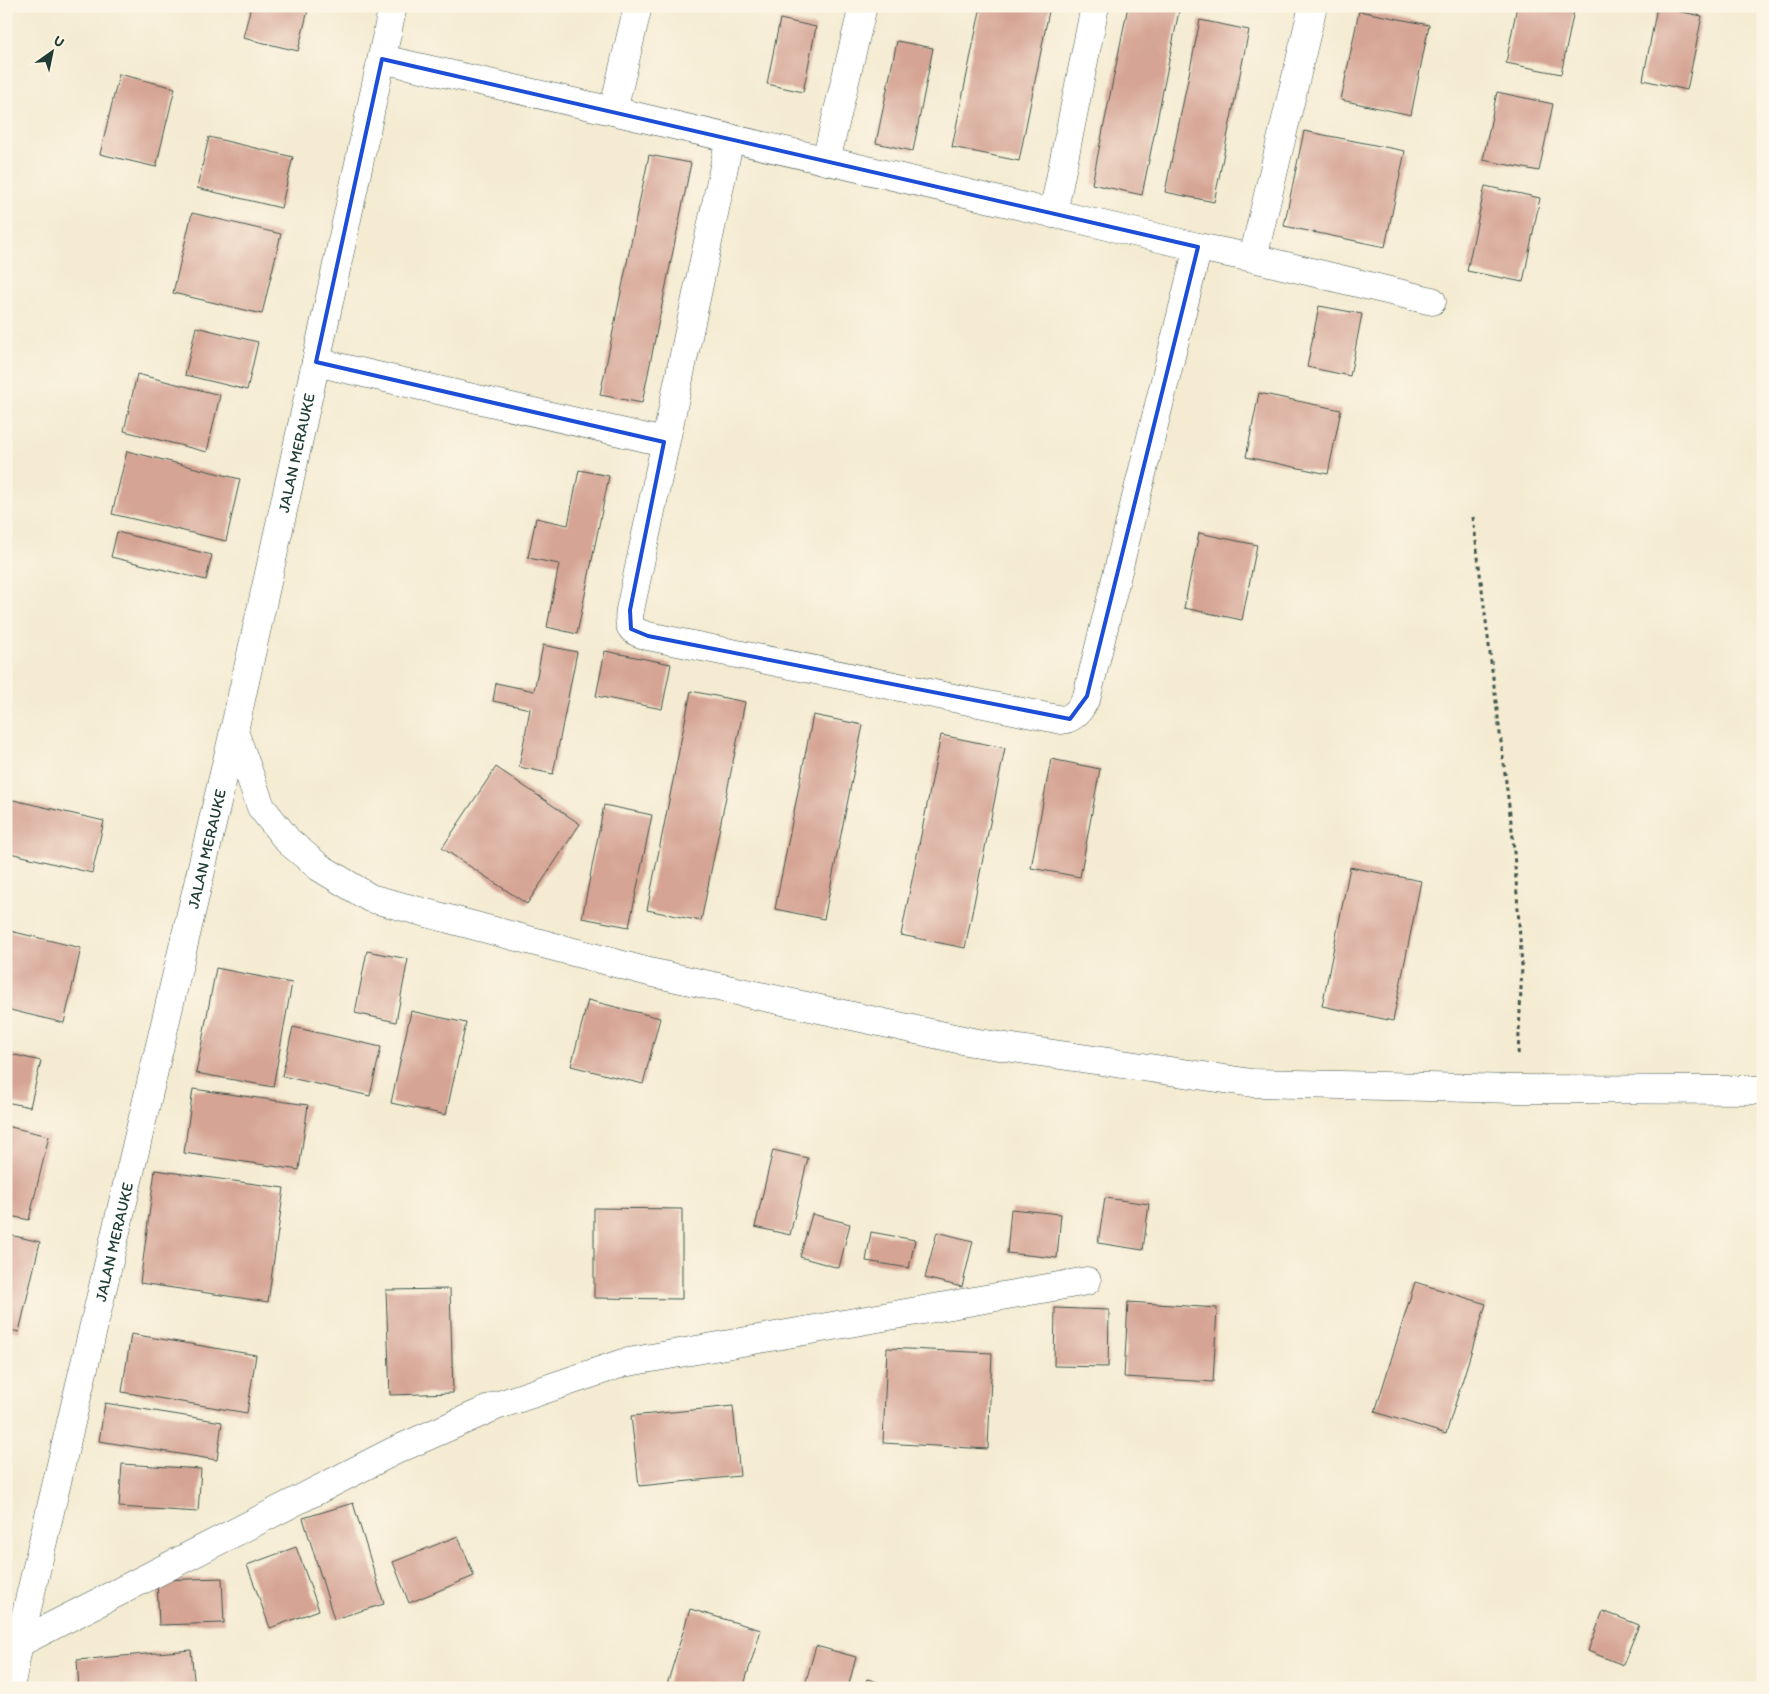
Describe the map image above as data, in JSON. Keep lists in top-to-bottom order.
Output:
{
  "streets": {
    "street": ["JALAN MERAUKE"]
  },
  "north": "top right"
}
